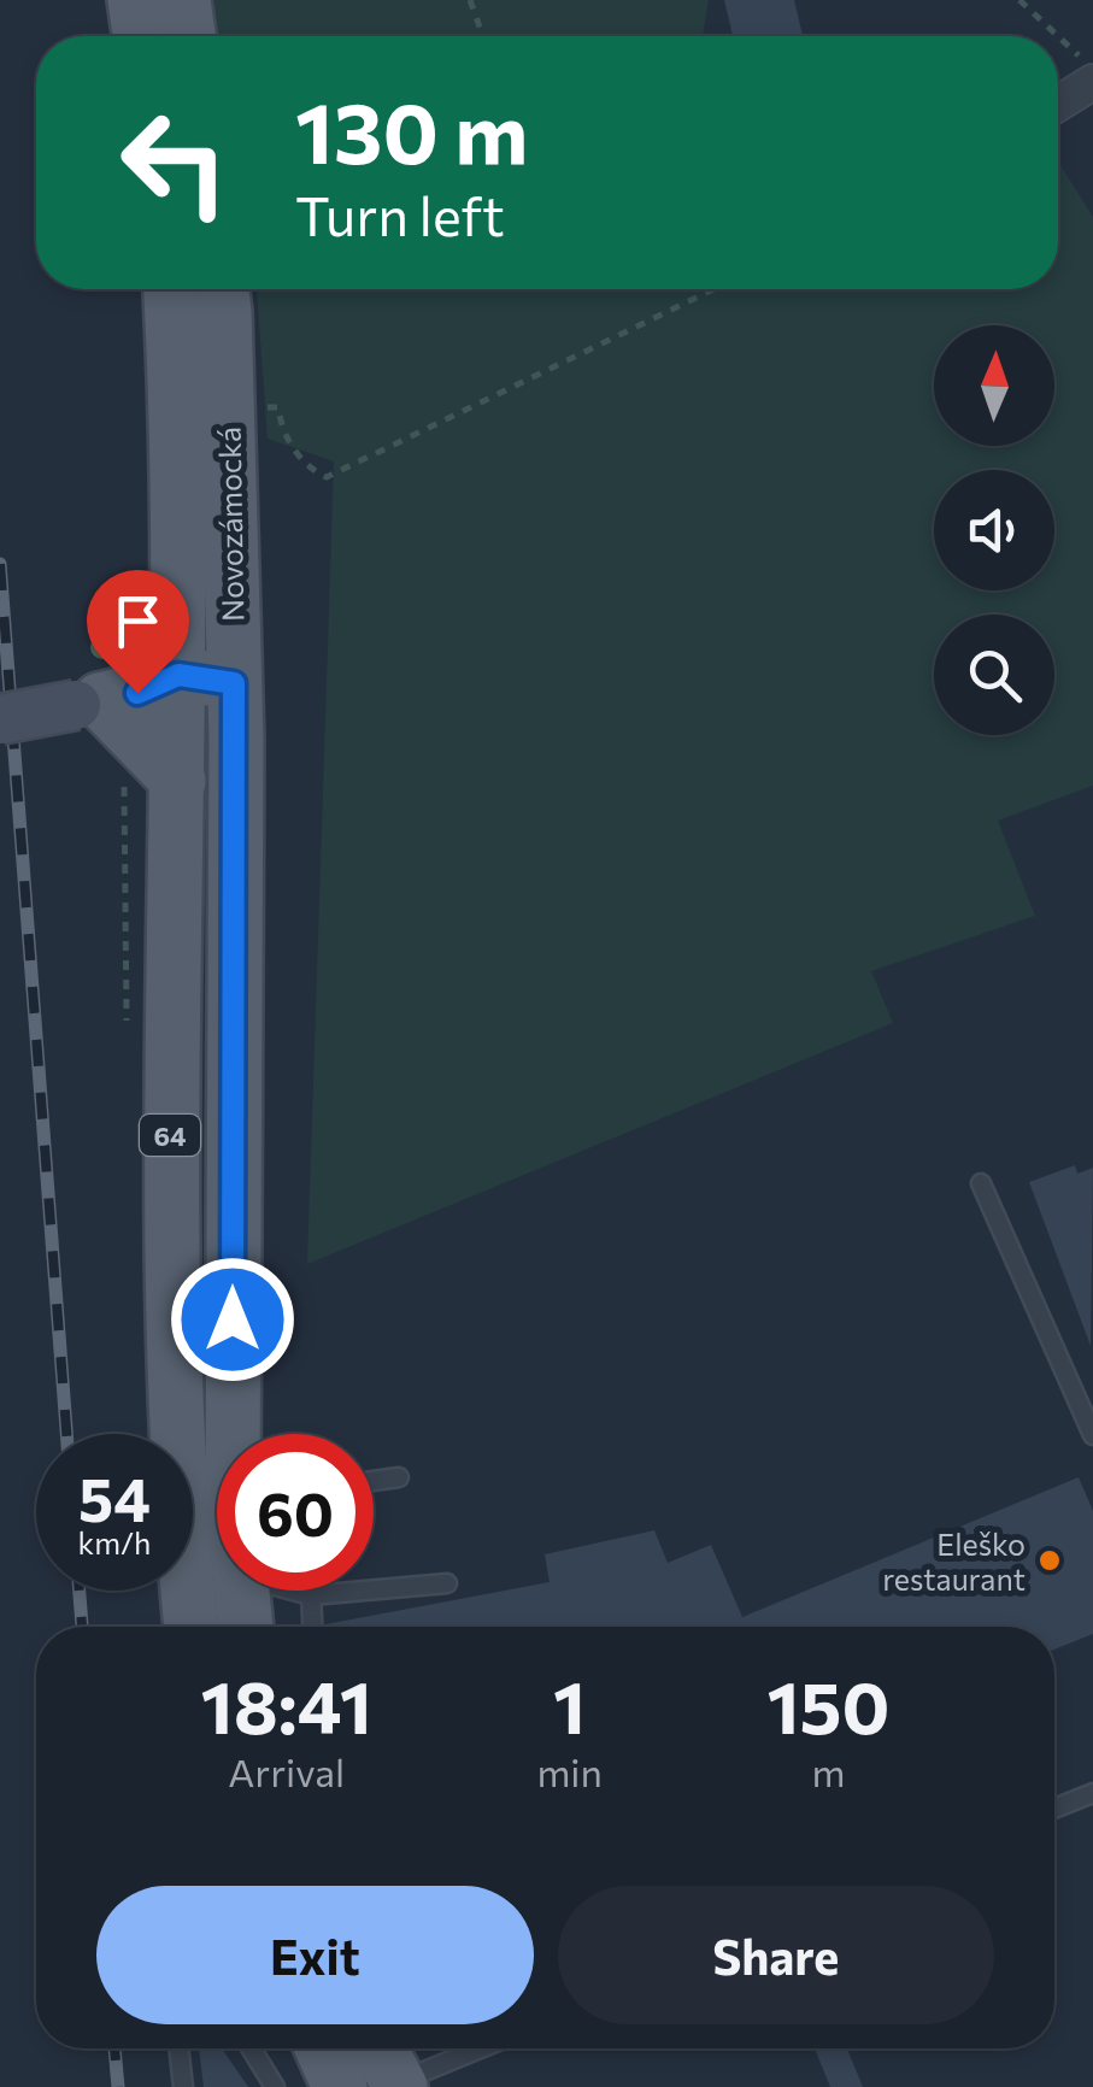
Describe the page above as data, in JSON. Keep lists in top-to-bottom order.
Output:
{
  "streets": {
    "main road": ["Novozámocká", "64"]
  },
  "places": ["Eleško restaurant"],
  "north": "top",
  "page": {
    "turn": ["130 m", "Turn left"],
    "speed": "54 km/h",
    "limit": "60",
    "eta": [
      "18:41",
      "Arrival",
      "1",
      "min",
      "150",
      "m"
    ],
    "buttons": ["Exit", "Share"]
  }
}
